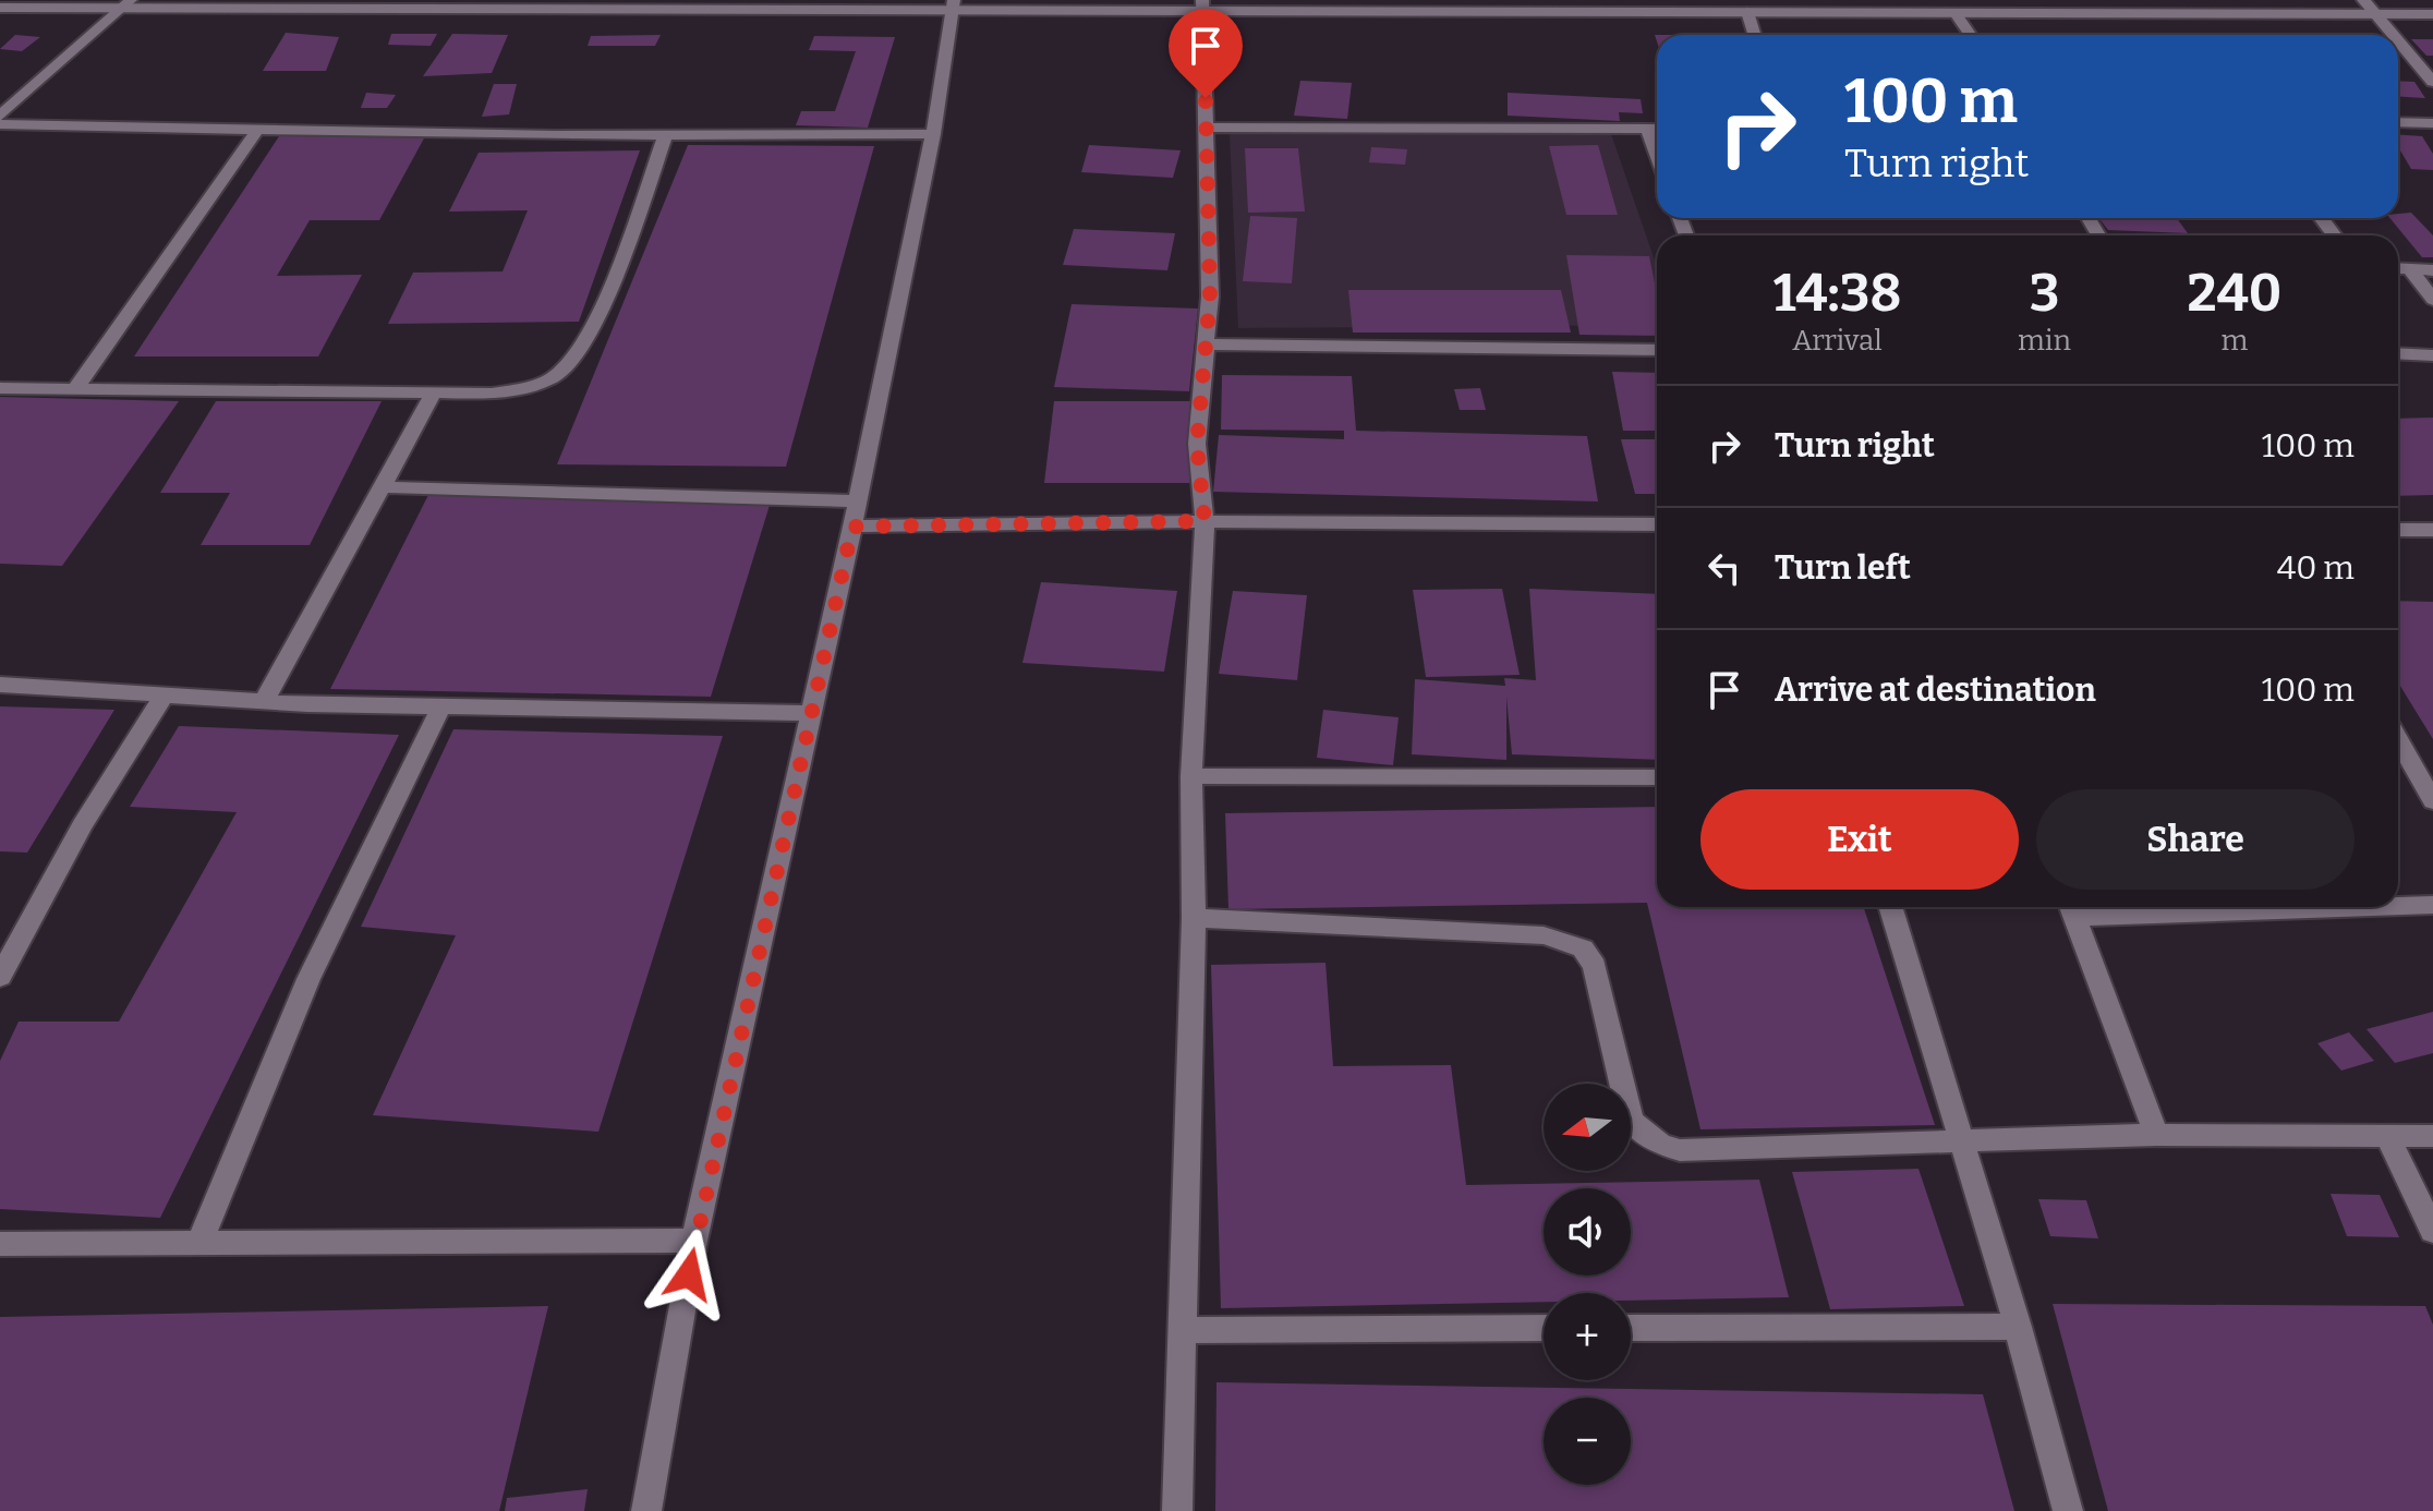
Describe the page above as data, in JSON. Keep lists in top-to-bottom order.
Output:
{
  "north": "left",
  "page": {
    "turn": ["100 m", "Turn right"],
    "eta": [
      "14:38",
      "Arrival",
      "3",
      "min",
      "240",
      "m"
    ],
    "list": [
      {
        "name": "Turn right",
        "value": "100 m"
      },
      {
        "name": "Turn left",
        "value": "40 m"
      },
      {
        "name": "Arrive at destination",
        "value": "100 m"
      }
    ],
    "buttons": ["Exit", "Share"],
    "map_buttons": ["+", "−"]
  }
}
